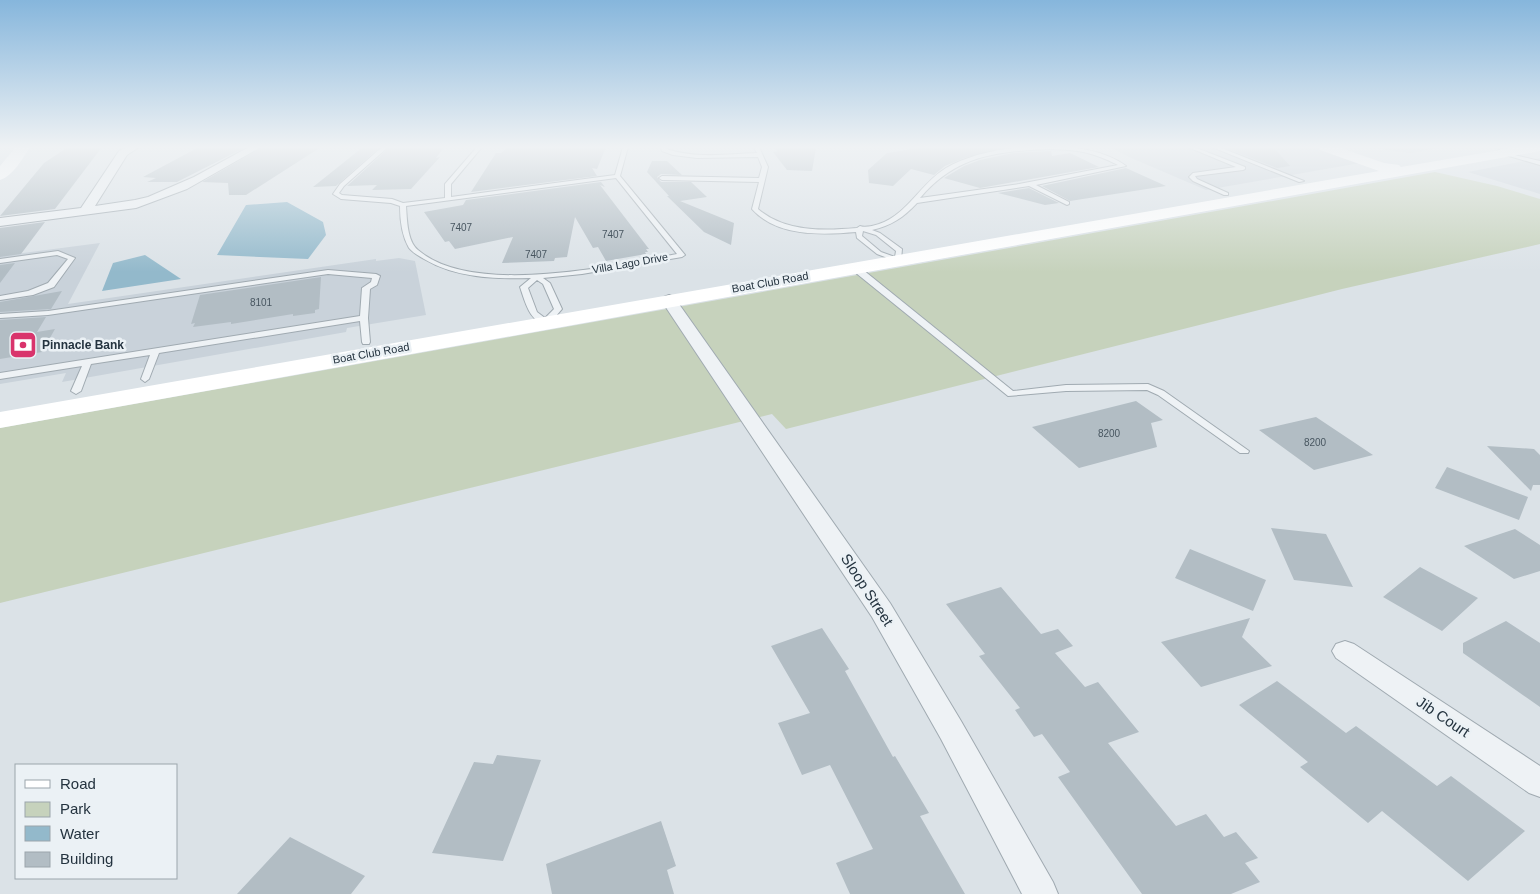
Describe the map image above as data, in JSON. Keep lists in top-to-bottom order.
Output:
{
  "streets": {
    "main road": ["Boat Club Road"],
    "street": ["Sloop Street", "Jib Court"],
    "lane": ["Villa Lago Drive"]
  },
  "crossings": [
    ["Boat Club Road", "Sloop Street"]
  ],
  "places": {
    "bank": ["Pinnacle Bank"]
  },
  "house_numbers": [
    "7407",
    "7407",
    "7407",
    "8101",
    "8200",
    "8200"
  ],
  "legend": [
    "Road",
    "Park",
    "Water",
    "Building"
  ]
}
